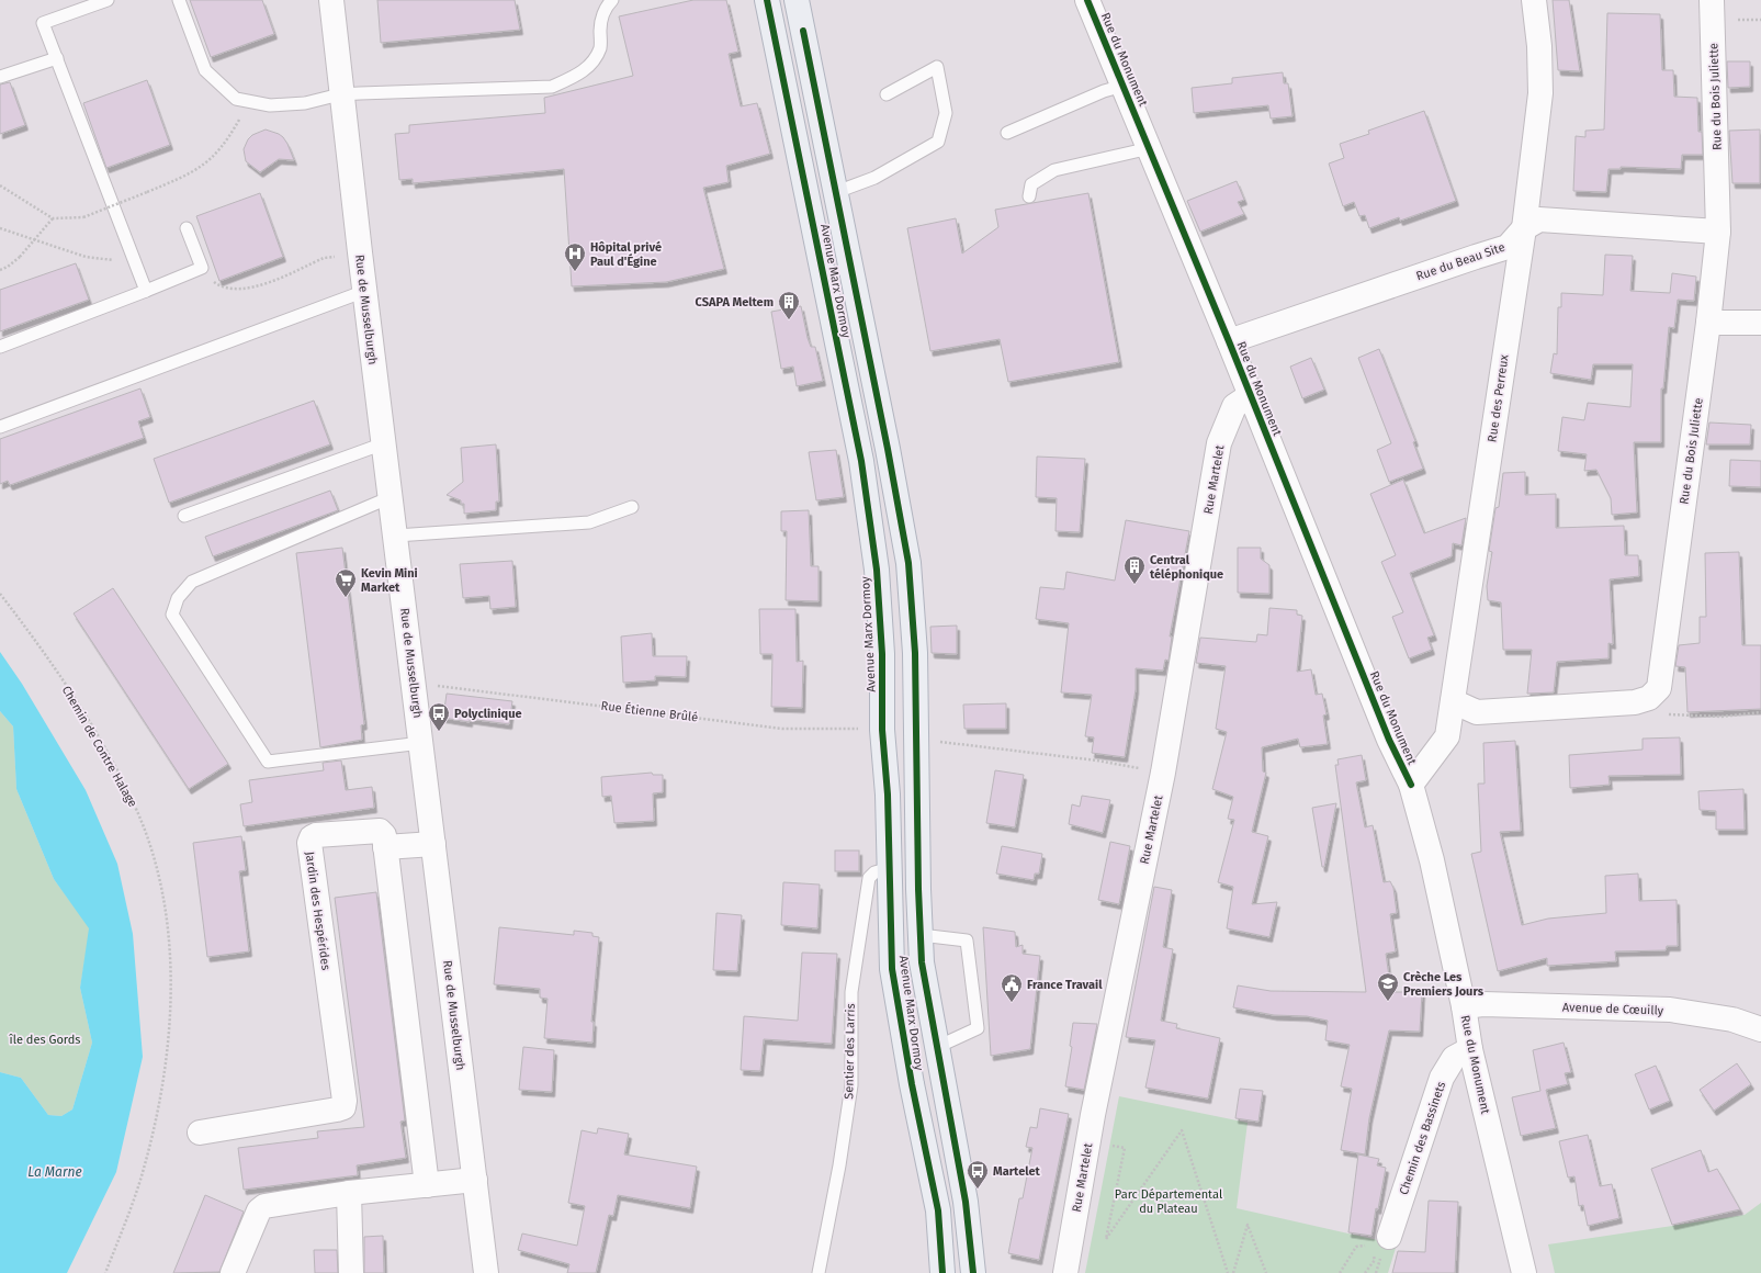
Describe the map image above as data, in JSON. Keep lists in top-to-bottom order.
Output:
{
  "streets": {
    "main road": ["Avenue Marx Dormoy"],
    "street": [
      "Rue du Monument",
      "Rue du Bois Juliette",
      "Rue du Beau Site",
      "Rue de Musselburgh",
      "Rue des Perreux",
      "Rue Martelet",
      "Jardin des Hespérides",
      "Avenue de Cœuilly",
      "Chemin des Bassinets"
    ],
    "lane": ["Sentier des Larris"],
    "path": ["Rue Étienne Brûlé", "Chemin de Contre Halage"]
  },
  "crossings": [
    ["Rue du Monument", "Rue du Beau Site"],
    ["Rue du Monument", "Rue des Perreux"],
    ["Rue du Monument", "Rue Martelet"],
    ["Rue du Monument", "Avenue de Cœuilly"],
    ["Rue du Monument", "Chemin des Bassinets"],
    ["Rue du Bois Juliette", "Rue du Beau Site"],
    ["Rue du Bois Juliette", "Rue des Perreux"],
    ["Rue du Beau Site", "Rue des Perreux"],
    ["Avenue Marx Dormoy", "Sentier des Larris"]
  ],
  "water": ["La Marne"],
  "parks": ["île des Gords", "Parc Départemental du Plateau"],
  "places": {
    "hospital": ["Hôpital privé Paul d'Égine"],
    "building": ["CSAPA Meltem", "Central téléphonique"],
    "supermarket": ["Kevin Mini Market"],
    "bus stop": ["Polyclinique", "Martelet"],
    "school or university": ["Crèche Les Premiers Jours"],
    "public building": ["France Travail"]
  }
}
